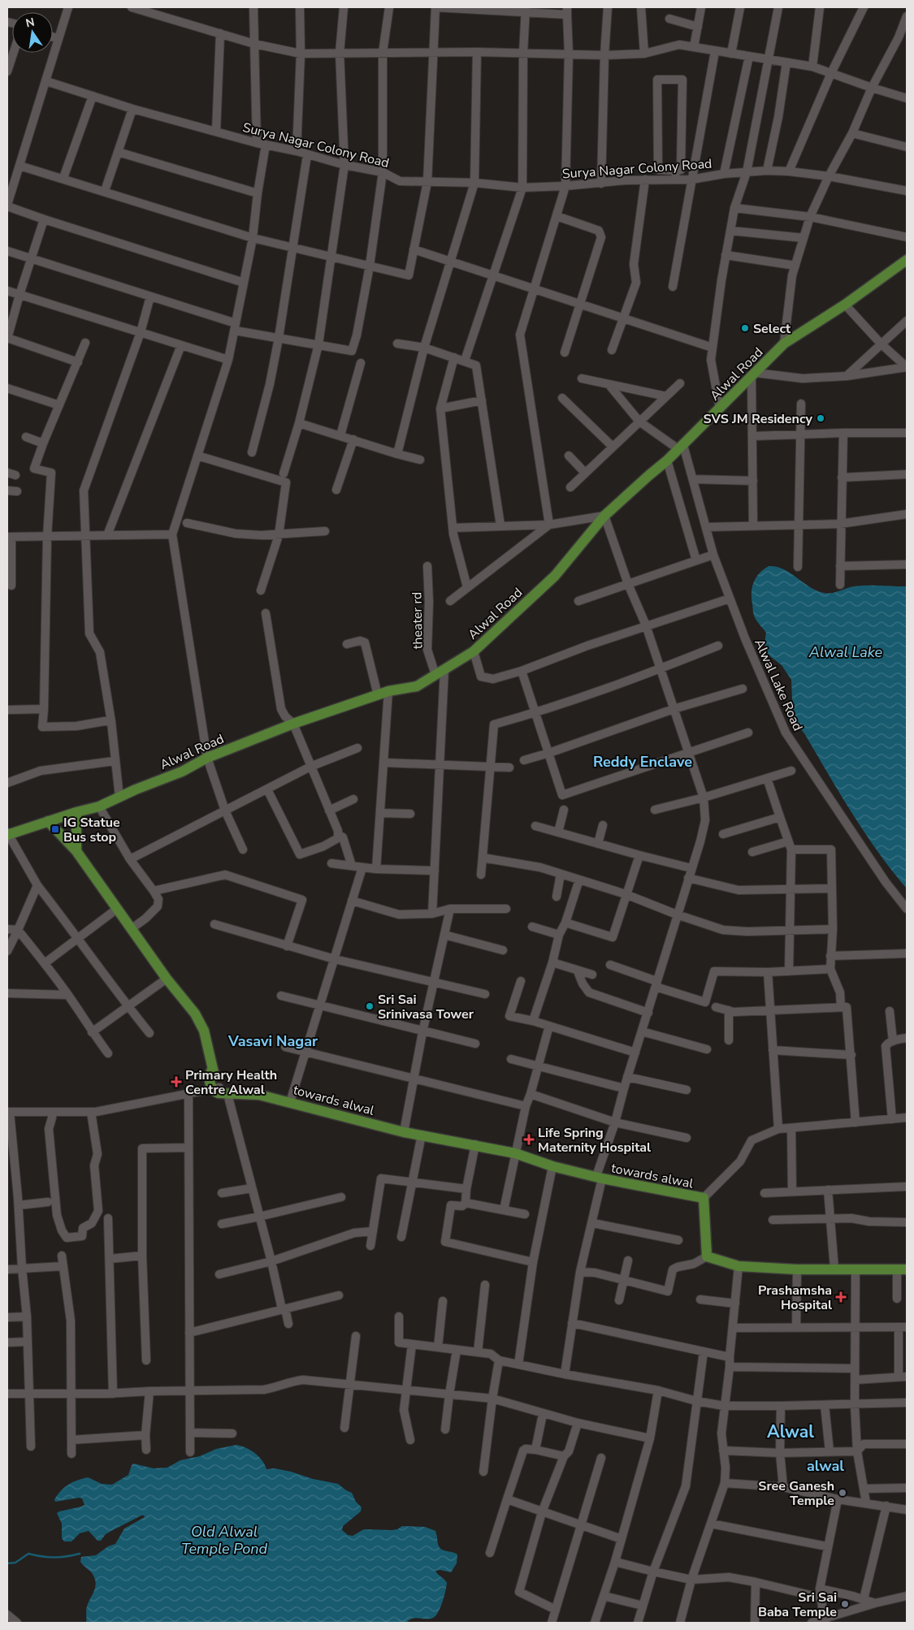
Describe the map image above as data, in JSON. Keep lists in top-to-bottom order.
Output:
{
  "streets": {
    "main road": ["Alwal Road", "towards alwal"],
    "street": ["Surya Nagar Colony Road", "theater rd", "Alwal Lake Road"]
  },
  "crossings": [
    ["Alwal Road", "theater rd"],
    ["Alwal Road", "Alwal Lake Road"]
  ],
  "districts": [
    "Reddy Enclave",
    "Vasavi Nagar",
    "Alwal",
    "alwal"
  ],
  "water": ["Alwal Lake", "Old Alwal Temple Pond"],
  "places": {
    "other": [
      "Select",
      "SVS JM Residency",
      "Sri Sai Srinivasa Tower",
      "Sree Ganesh Temple",
      "Sri Sai Baba Temple"
    ],
    "transit": ["IG Statue Bus stop"],
    "health": ["Primary Health Centre Alwal", "Life Spring Maternity Hospital", "Prashamsha Hospital"]
  },
  "north": "top"
}
